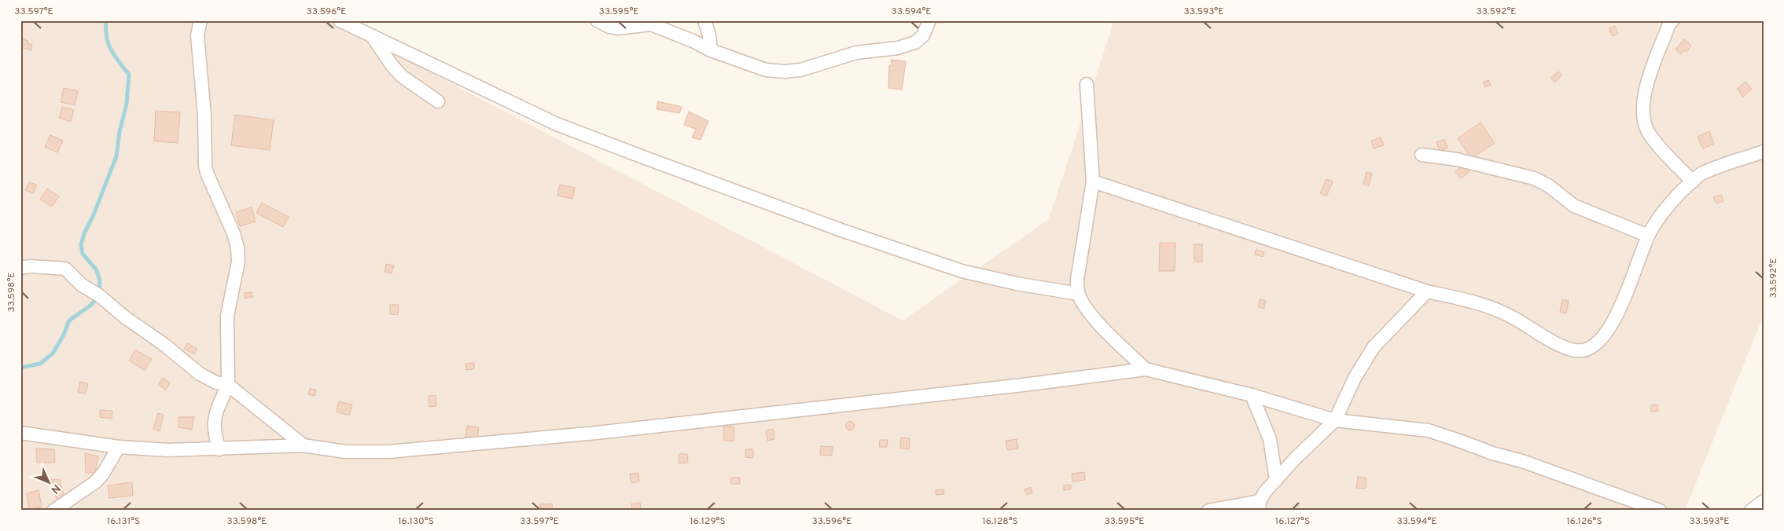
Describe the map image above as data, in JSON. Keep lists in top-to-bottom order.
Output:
{
  "north": "bottom right",
  "coordinates": [
    "33.597°E",
    "33.596°E",
    "33.595°E",
    "33.594°E",
    "33.593°E",
    "33.592°E",
    "33.598°E",
    "16.131°S",
    "16.130°S",
    "16.129°S",
    "16.128°S",
    "16.127°S",
    "16.126°S"
  ]
}
